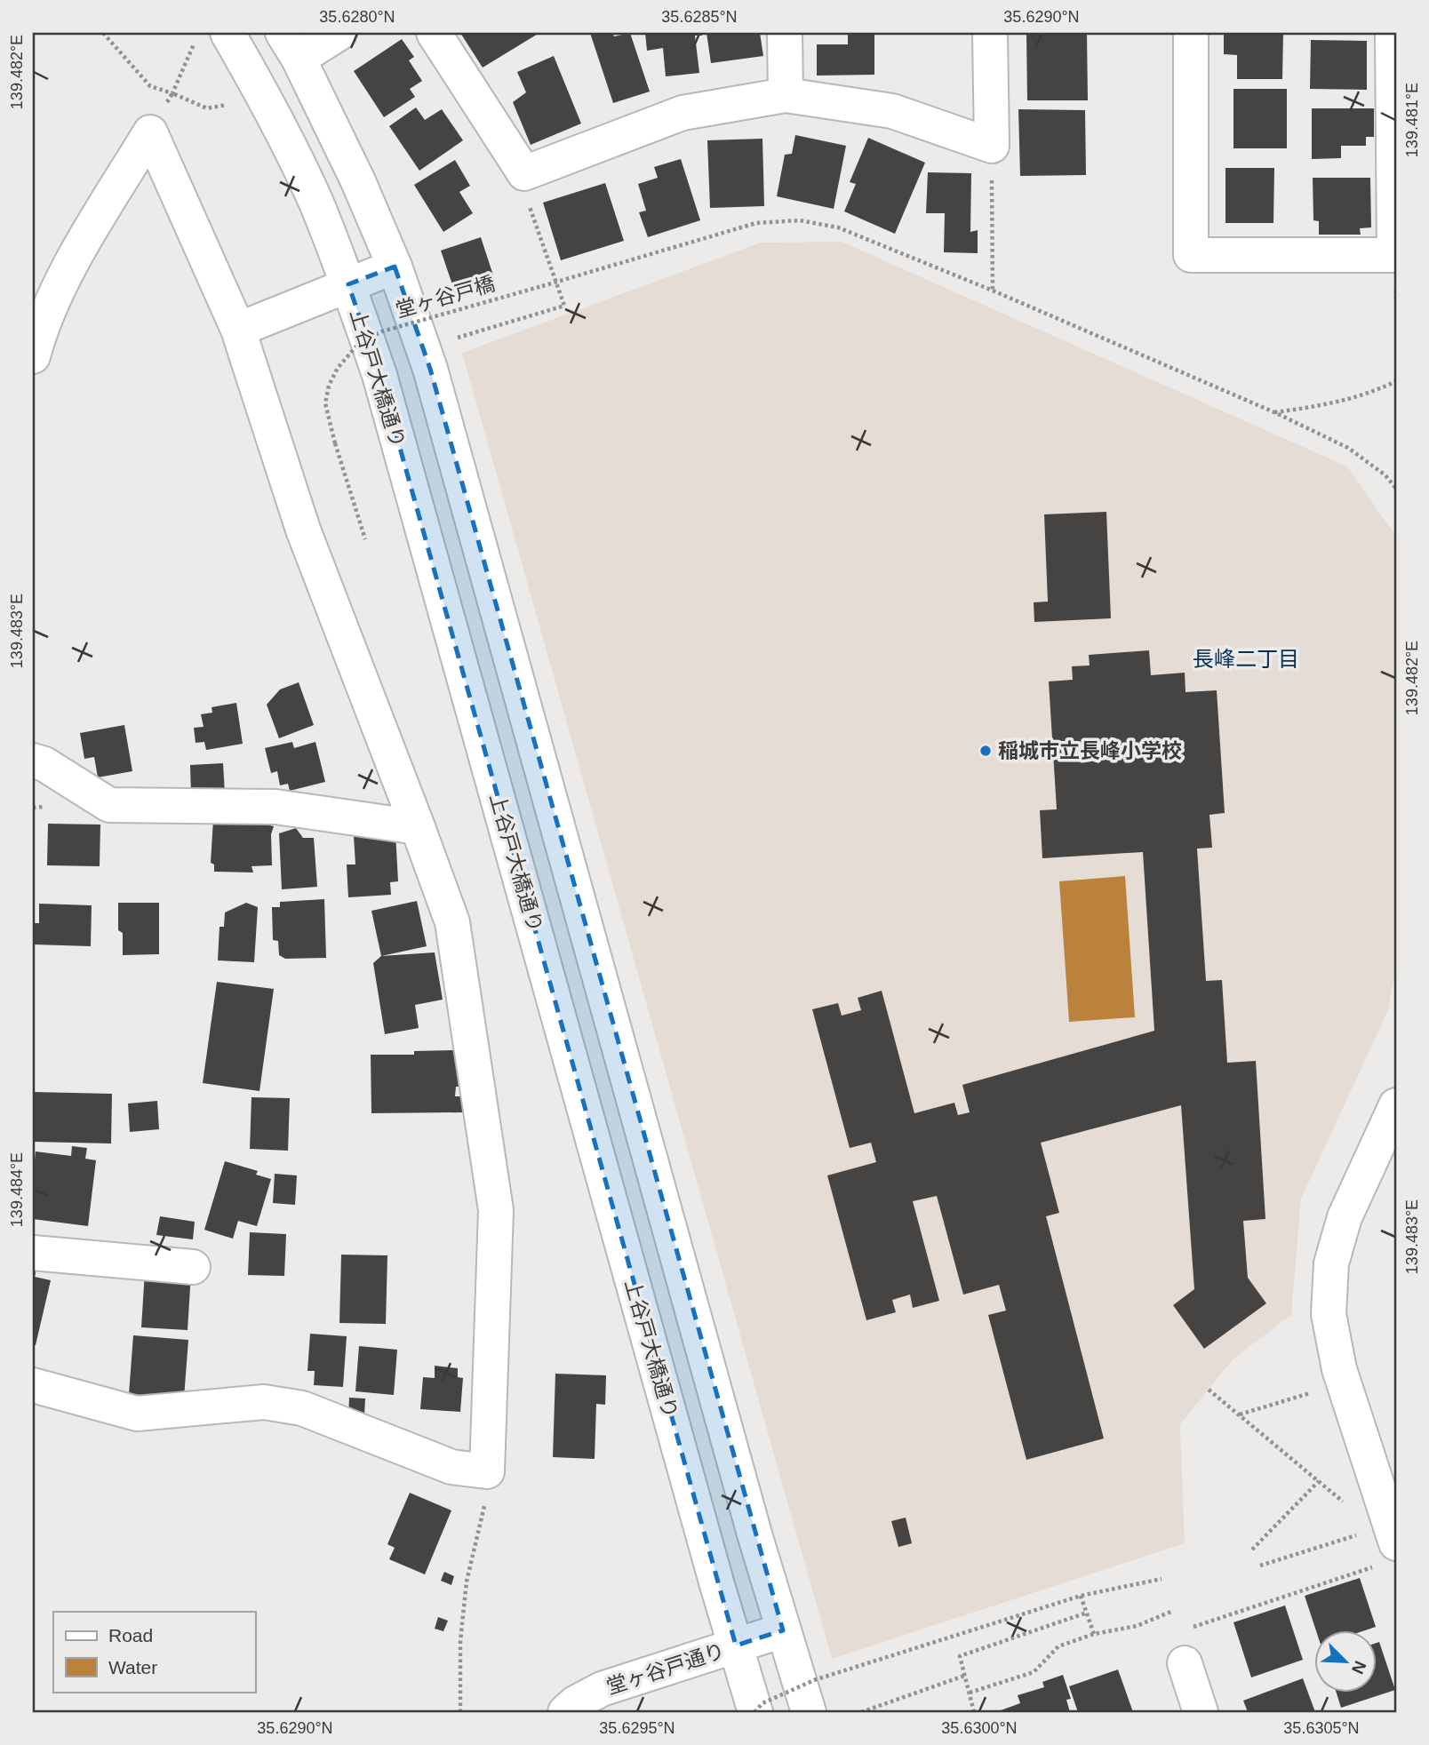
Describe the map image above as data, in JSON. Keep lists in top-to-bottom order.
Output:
{
  "streets": {
    "street": ["上谷戸大橋通り", "堂ヶ谷戸通り"],
    "path": ["堂ヶ谷戸橋"]
  },
  "crossings": [
    ["上谷戸大橋通り", "堂ヶ谷戸通り"]
  ],
  "districts": ["長峰二丁目"],
  "places": ["稲城市立長峰小学校"],
  "legend": ["Road", "Water"],
  "north": "bottom right",
  "coordinates": [
    "35.6280°N",
    "35.6285°N",
    "35.6290°N",
    "139.482°E",
    "139.481°E",
    "139.483°E",
    "139.484°E",
    "35.6295°N",
    "35.6300°N",
    "35.6305°N"
  ]
}
